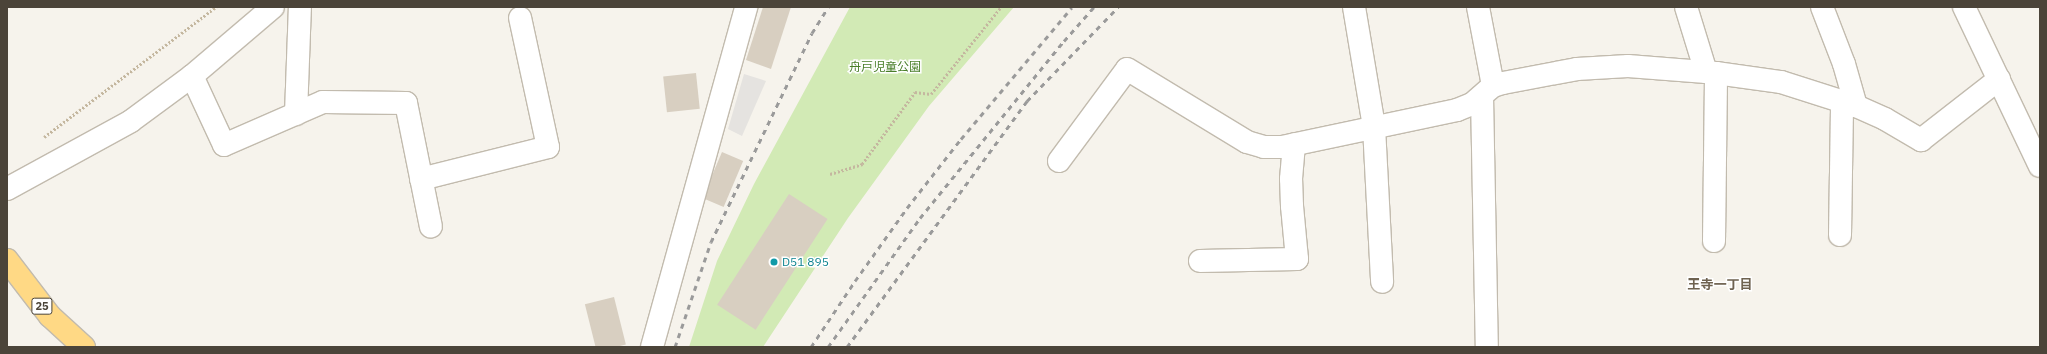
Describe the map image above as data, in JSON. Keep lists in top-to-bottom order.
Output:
{
  "streets": {
    "highway": ["25"]
  },
  "districts": ["王寺一丁目"],
  "parks": ["舟戸児童公園"],
  "places": ["D51 895"]
}
